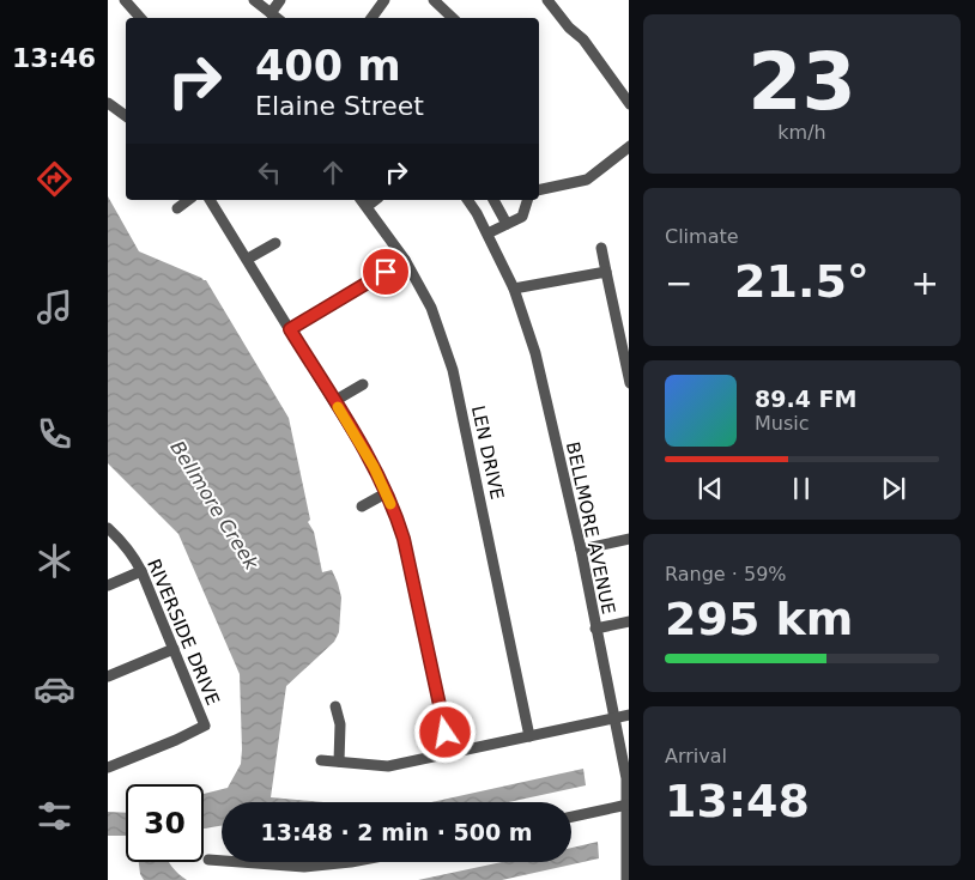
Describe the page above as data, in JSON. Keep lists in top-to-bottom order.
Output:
{
  "streets": {
    "street": ["LEN DRIVE", "BELLMORE AVENUE", "RIVERSIDE DRIVE"]
  },
  "water": ["Bellmore Creek"],
  "page": {
    "tabs": "13:46",
    "tile": [
      ["23", "km/h"],
      "Climate",
      ["Range · 59%", "295 km"],
      ["Arrival", "13:48"]
    ],
    "turn": ["400 m", "Elaine Street"],
    "heat": ["−", "21.5°", "+"],
    "song": ["89.4 FM", "Music"],
    "limit": "30",
    "trip": "13:48 · 2 min · 500 m"
  }
}
